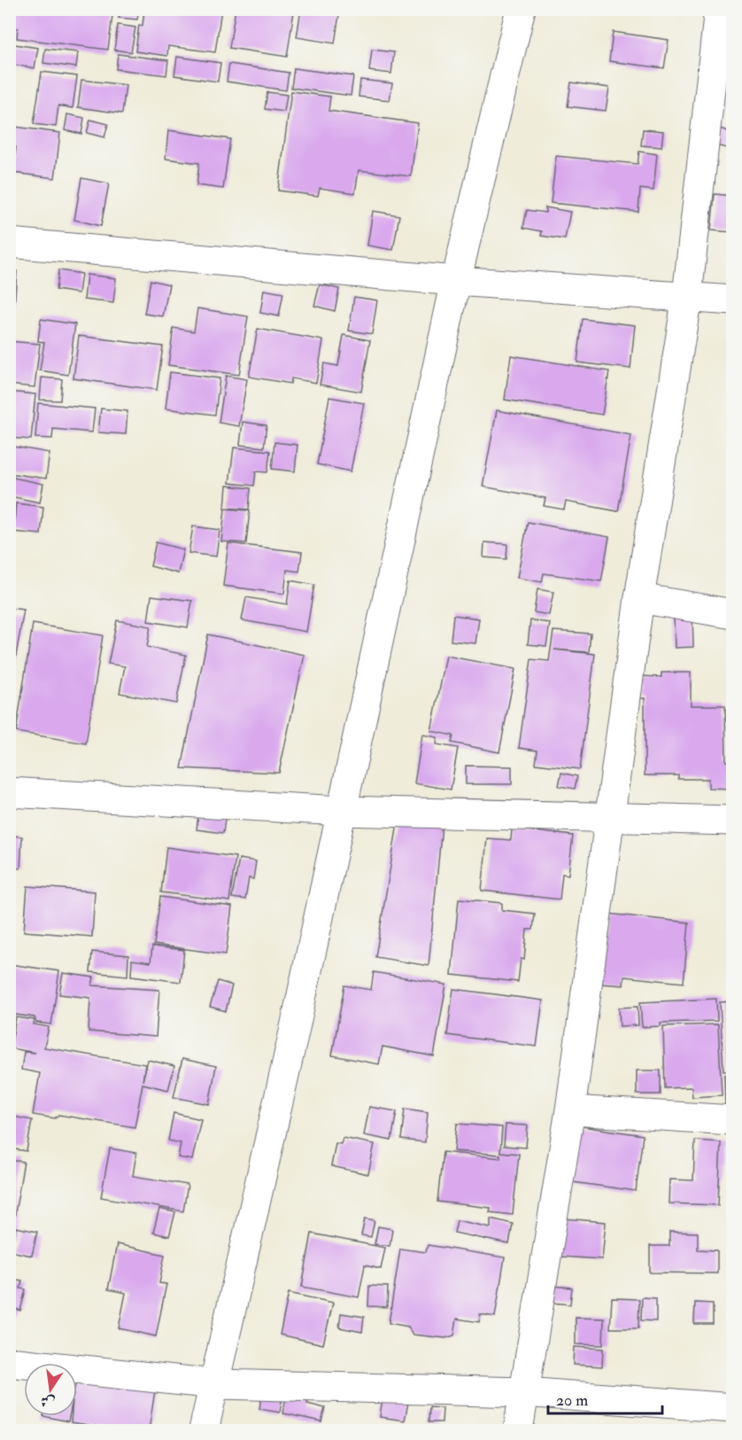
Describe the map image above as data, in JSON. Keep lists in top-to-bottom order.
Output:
{
  "scale_bar": "20 m",
  "north": "bottom"
}
